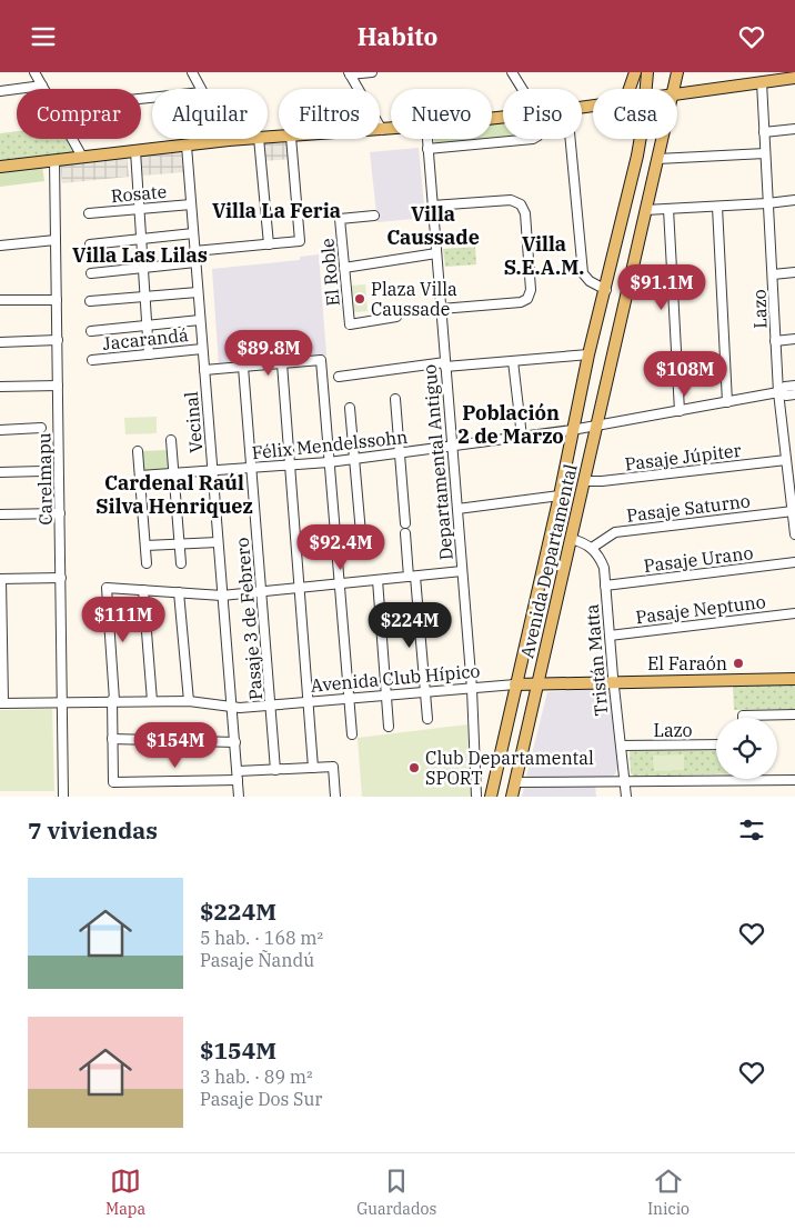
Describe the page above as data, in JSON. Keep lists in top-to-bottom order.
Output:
{
  "streets": {
    "main road": ["Avenida Departamental", "Avenida Club Hípico"],
    "street": [
      "Rosate",
      "El Roble",
      "Lazo",
      "Jacarandá",
      "Vecinal",
      "Félix Mendelssohn",
      "Pasaje Júpiter",
      "Departamental Antiguo",
      "Carelmapu",
      "Pasaje Saturno",
      "Pasaje Urano",
      "Pasaje Neptuno",
      "Pasaje 3 de Febrero",
      "Tristán Matta"
    ]
  },
  "crossings": [
    ["Rosate", "Vecinal"],
    ["Lazo", "Félix Mendelssohn"],
    ["Lazo", "Pasaje Júpiter"],
    ["Lazo", "Pasaje Saturno"],
    ["Lazo", "Tristán Matta"],
    ["Jacarandá", "Vecinal"],
    ["Vecinal", "Félix Mendelssohn"],
    ["Vecinal", "Avenida Club Hípico"],
    ["Félix Mendelssohn", "Departamental Antiguo"],
    ["Félix Mendelssohn", "Avenida Departamental"],
    ["Félix Mendelssohn", "Pasaje 3 de Febrero"],
    ["Pasaje Júpiter", "Avenida Departamental"],
    ["Departamental Antiguo", "Avenida Club Hípico"],
    ["Carelmapu", "Avenida Club Hípico"],
    ["Pasaje Saturno", "Tristán Matta"],
    ["Pasaje Urano", "Tristán Matta"],
    ["Avenida Departamental", "Avenida Club Hípico"],
    ["Pasaje Neptuno", "Tristán Matta"],
    ["Pasaje 3 de Febrero", "Avenida Club Hípico"],
    ["Tristán Matta", "Avenida Club Hípico"]
  ],
  "districts": [
    "Villa La Feria",
    "Villa Caussade",
    "Villa S.E.A.M.",
    "Villa Las Lilas",
    "Población 2 de Marzo",
    "Cardenal Raúl Silva Henriquez"
  ],
  "places": ["Plaza Villa Caussade", "El Faraón", "Club Departamental SPORT"],
  "page": {
    "header": "Habito",
    "chip": [
      "Comprar",
      "Alquilar",
      "Filtros",
      "Nuevo",
      "Piso",
      "Casa"
    ],
    "price": [
      "$91.1M",
      "$89.8M",
      "$108M",
      "$92.4M",
      "$111M",
      "$224M",
      "$154M"
    ],
    "heading": "7 viviendas",
    "list": [
      {
        "name": "$224M",
        "note": "5 hab. · 168 m² · Pasaje Ñandú"
      },
      {
        "name": "$154M",
        "note": "3 hab. · 89 m² · Pasaje Dos Sur"
      }
    ],
    "tabs": ["Mapa", "Guardados", "Inicio"]
  }
}
